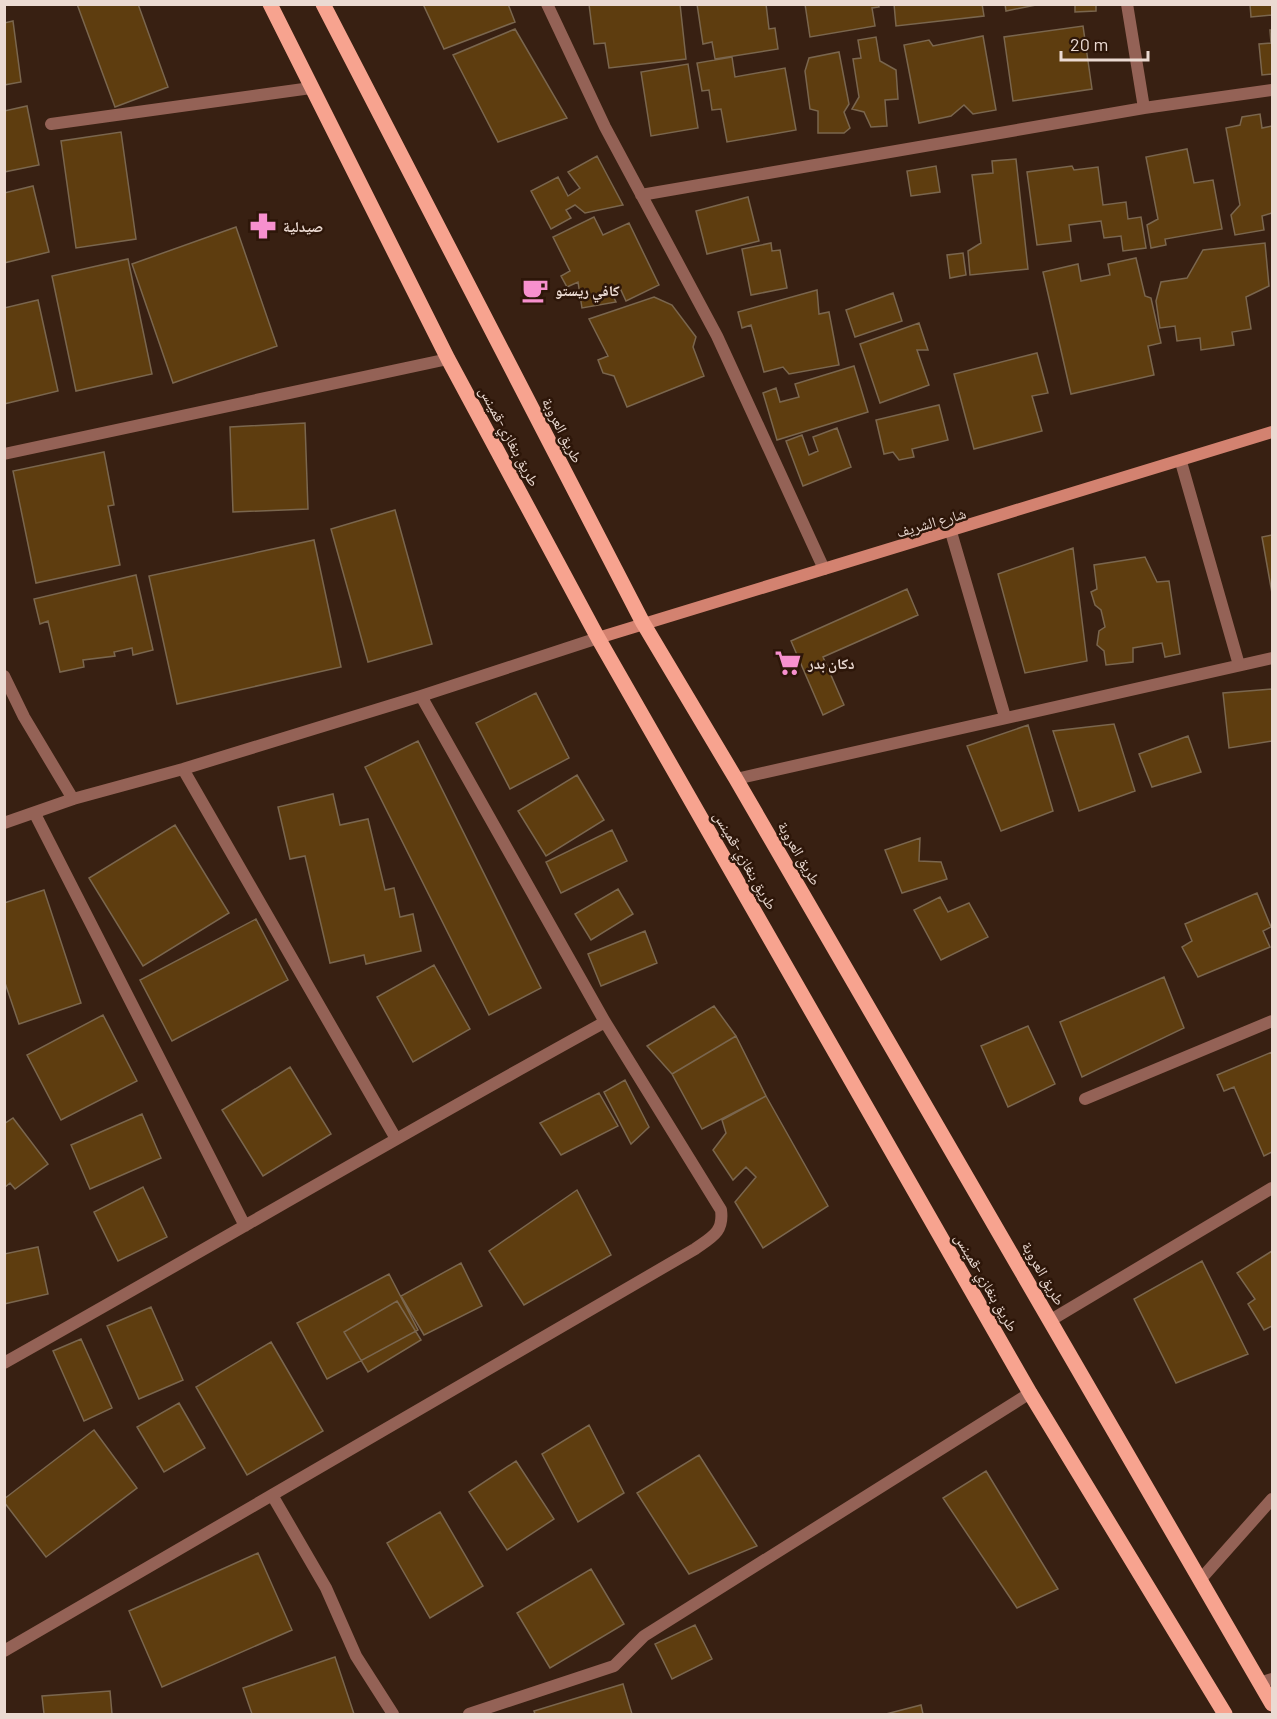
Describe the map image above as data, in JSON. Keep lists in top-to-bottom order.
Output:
{
  "streets": {
    "main road": ["طريق العروبة", "طريق بنغازي-قمينس", "شارع الشريف"]
  },
  "crossings": [
    ["طريق العروبة", "شارع الشريف"],
    ["طريق بنغازي-قمينس", "شارع الشريف"]
  ],
  "places": {
    "pharmacy": ["صيدلية"],
    "cafe": ["كافي ريستو"],
    "supermarket": ["دكان بدر"]
  },
  "scale_bar": "20 m"
}
